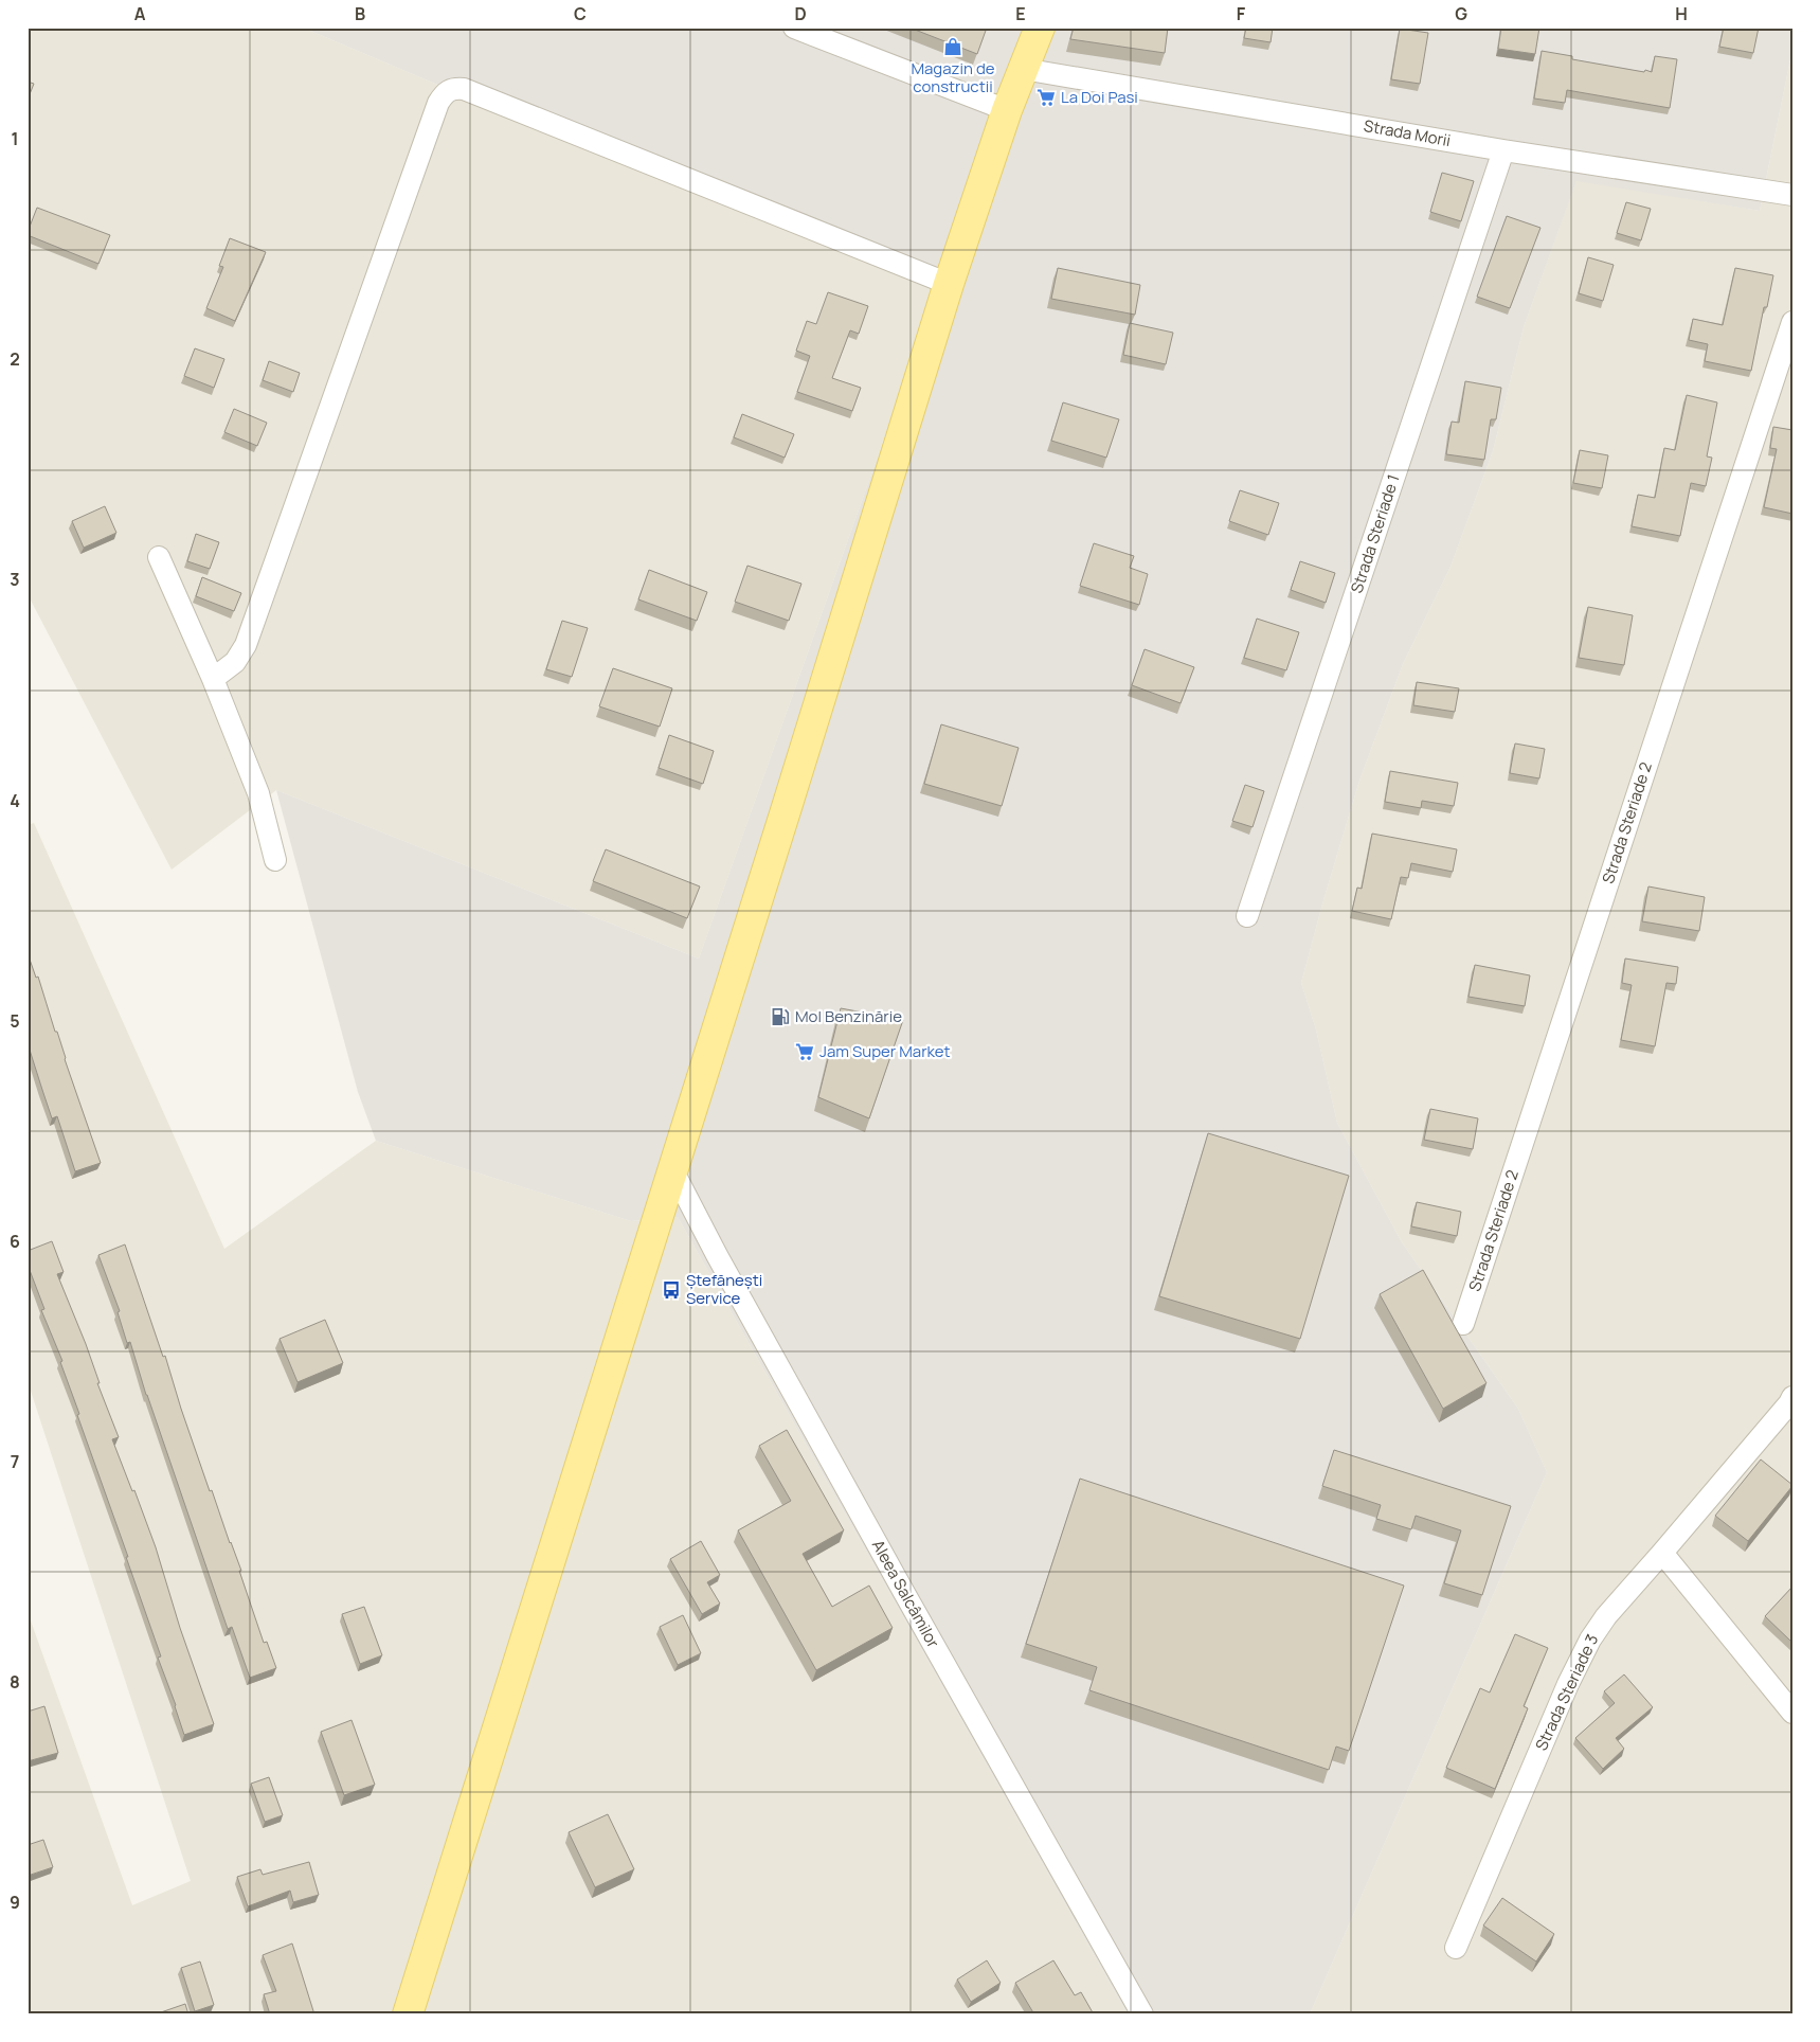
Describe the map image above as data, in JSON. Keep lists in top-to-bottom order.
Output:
{
  "streets": {
    "street": [
      "Strada Morii",
      "Strada Steriade 1",
      "Strada Steriade 2",
      "Aleea Salcâmilor",
      "Strada Steriade 3"
    ]
  },
  "crossings": [
    ["Strada Morii", "Strada Steriade 1"]
  ],
  "places": {
    "shop": ["Magazin de constructii"],
    "supermarket": ["La Doi Pasi", "Jam Super Market"],
    "fuel station": ["Mol Benzinărie"],
    "bus stop": ["Ștefănești Service"]
  },
  "grid": {
    "columns": [
      "A",
      "B",
      "C",
      "D",
      "E",
      "F",
      "G",
      "H"
    ],
    "rows": [
      "1",
      "2",
      "3",
      "4",
      "5",
      "6",
      "7",
      "8",
      "9"
    ]
  }
}
